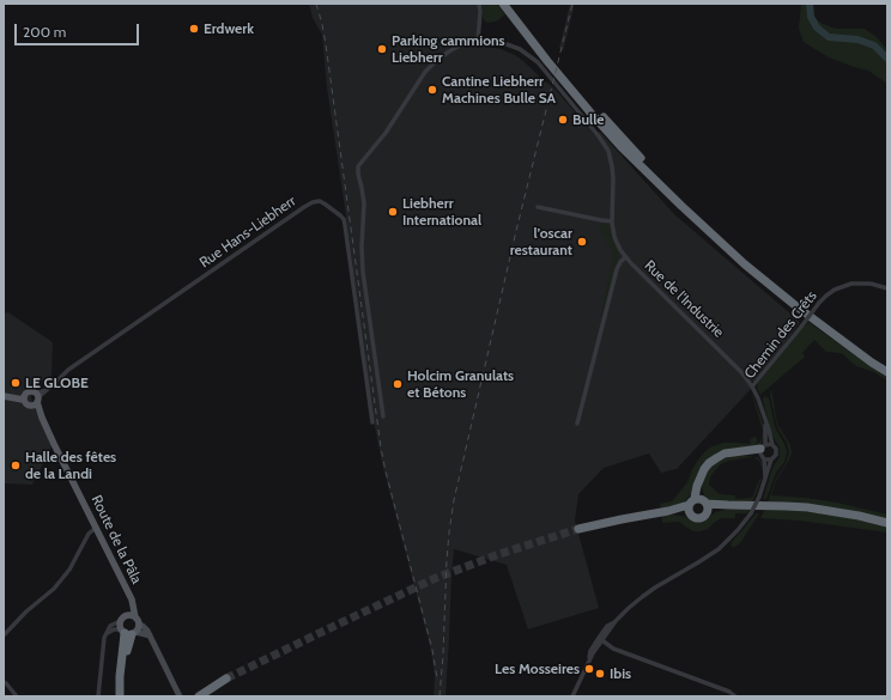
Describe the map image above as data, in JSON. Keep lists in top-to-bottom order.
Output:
{
  "streets": {
    "main road": ["Route de la Pâla"],
    "street": ["Rue Hans-Liebherr", "Rue de l'Industrie", "Chemin des Crêts"]
  },
  "crossings": [
    ["Rue Hans-Liebherr", "Route de la Pâla"],
    ["Rue de l'Industrie", "Chemin des Crêts"]
  ],
  "places": [
    "Erdwerk",
    "Parking cammions Liebherr",
    "Cantine Liebherr Machines Bulle SA",
    "Bulle",
    "Liebherr International",
    "l’oscar restaurant",
    "LE GLOBE",
    "Holcim Granulats et Bétons",
    "Halle des fêtes de la Landi",
    "Les Mosseires",
    "Ibis"
  ],
  "scale_bar": "200 m"
}
